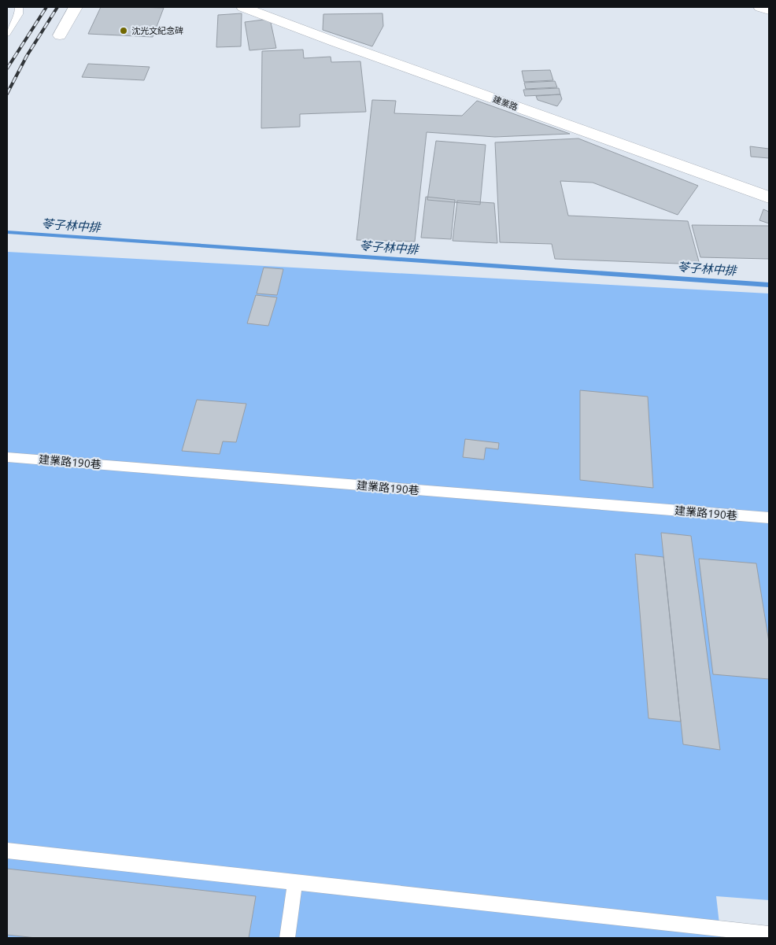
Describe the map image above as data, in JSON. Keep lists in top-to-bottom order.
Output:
{
  "streets": {
    "street": ["建業路"],
    "lane": ["建業路190巷"]
  },
  "water": ["苓子林中排"],
  "places": ["沈光文紀念碑"]
}
